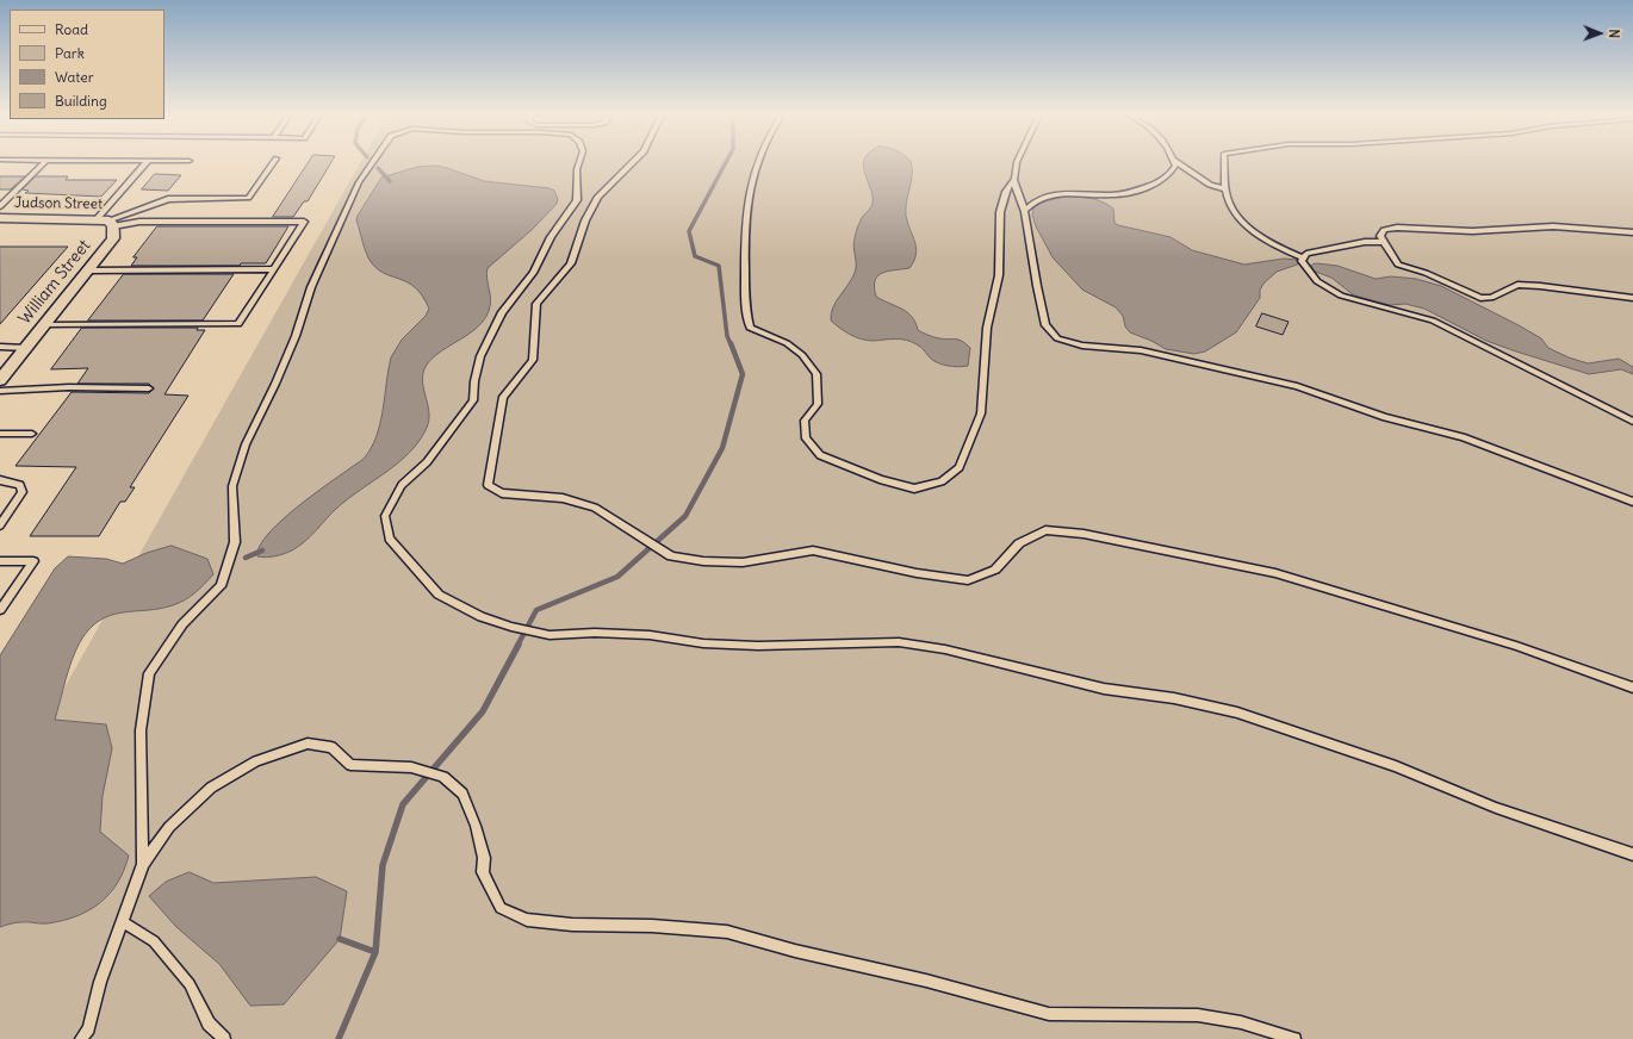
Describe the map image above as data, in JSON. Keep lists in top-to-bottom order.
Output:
{
  "streets": {
    "street": ["Judson Street", "William Street"]
  },
  "crossings": [
    ["Judson Street", "William Street"]
  ],
  "legend": [
    "Road",
    "Park",
    "Water",
    "Building"
  ],
  "north": "right"
}
